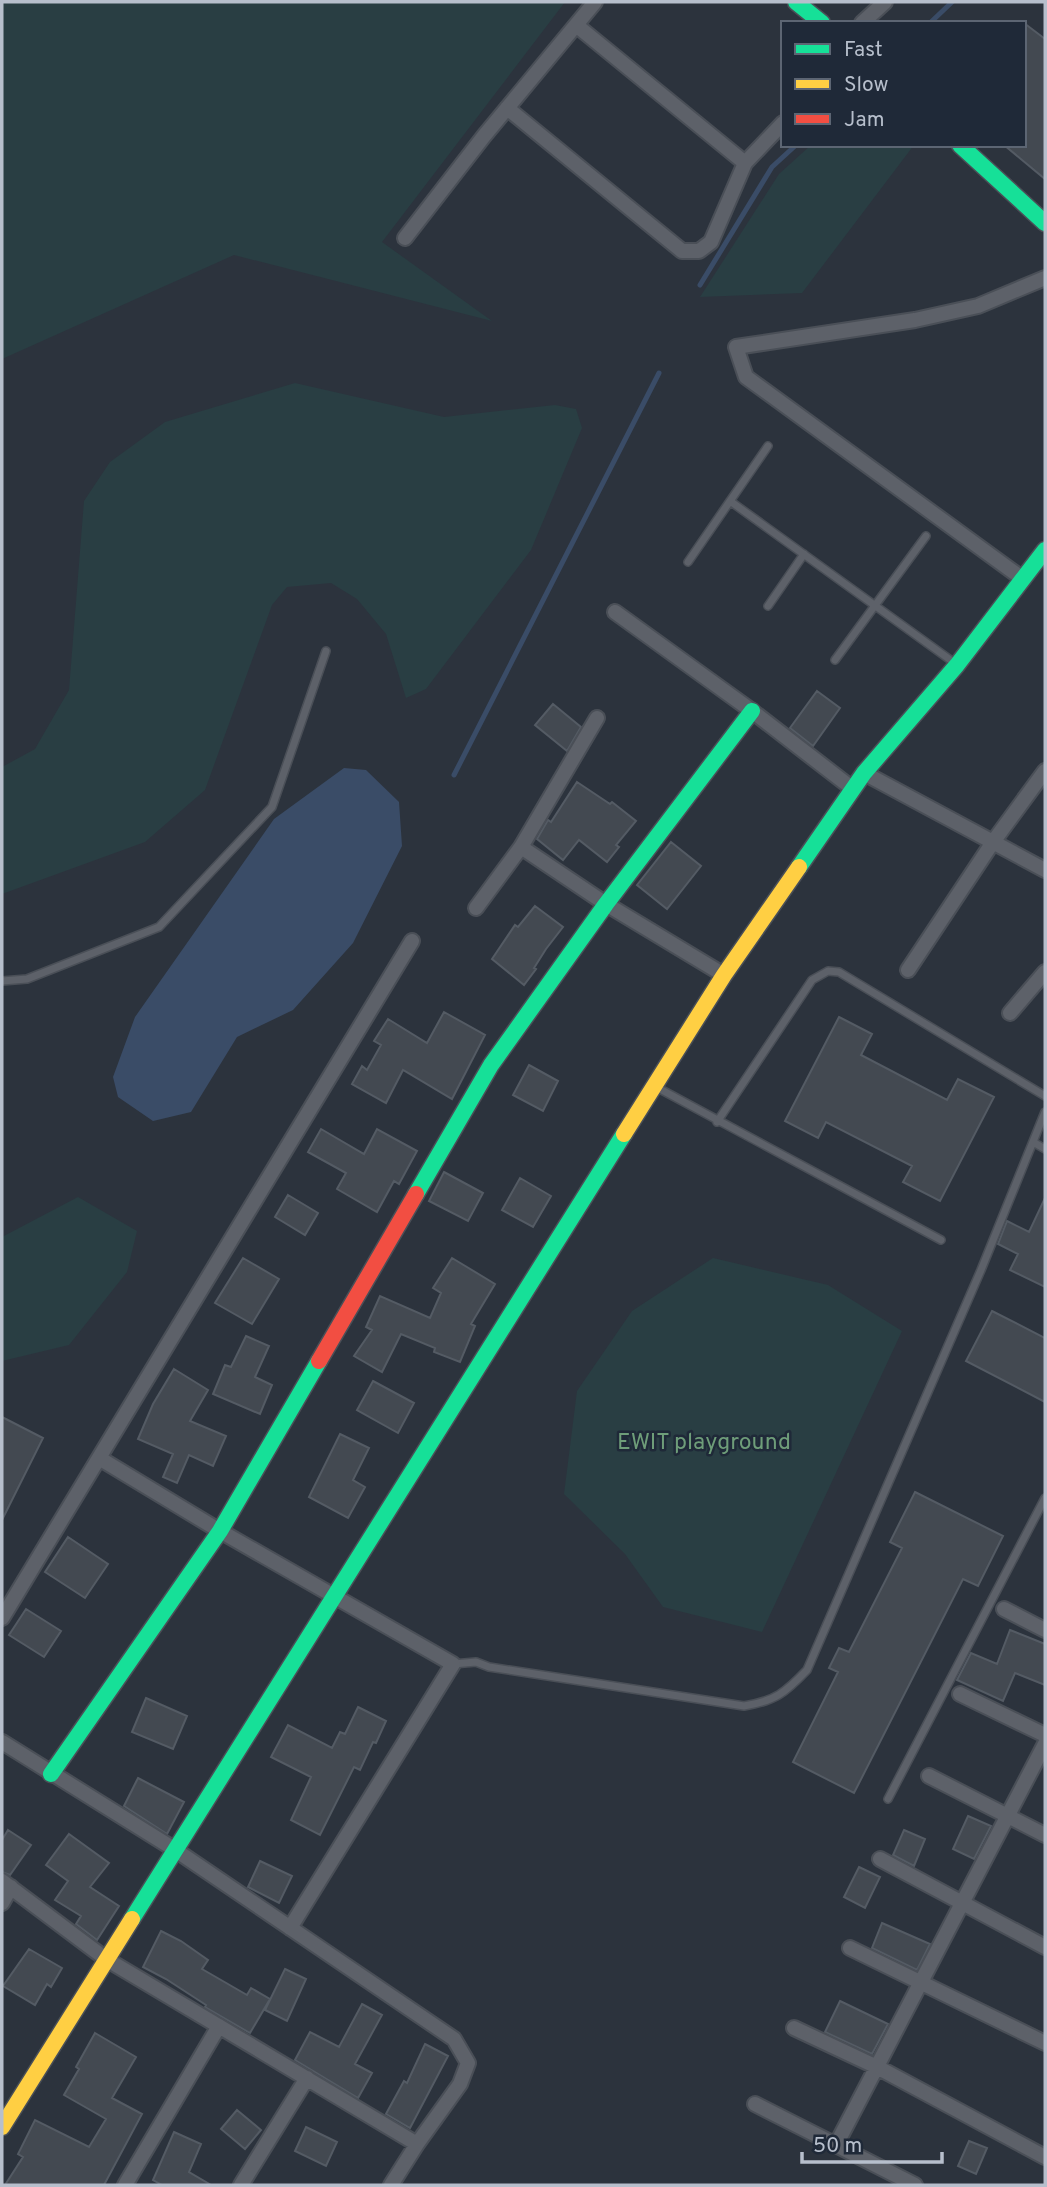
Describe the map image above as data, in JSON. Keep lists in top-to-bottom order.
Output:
{
  "parks": ["EWIT playground"],
  "legend": ["Fast", "Slow", "Jam"],
  "scale_bar": "50 m"
}
